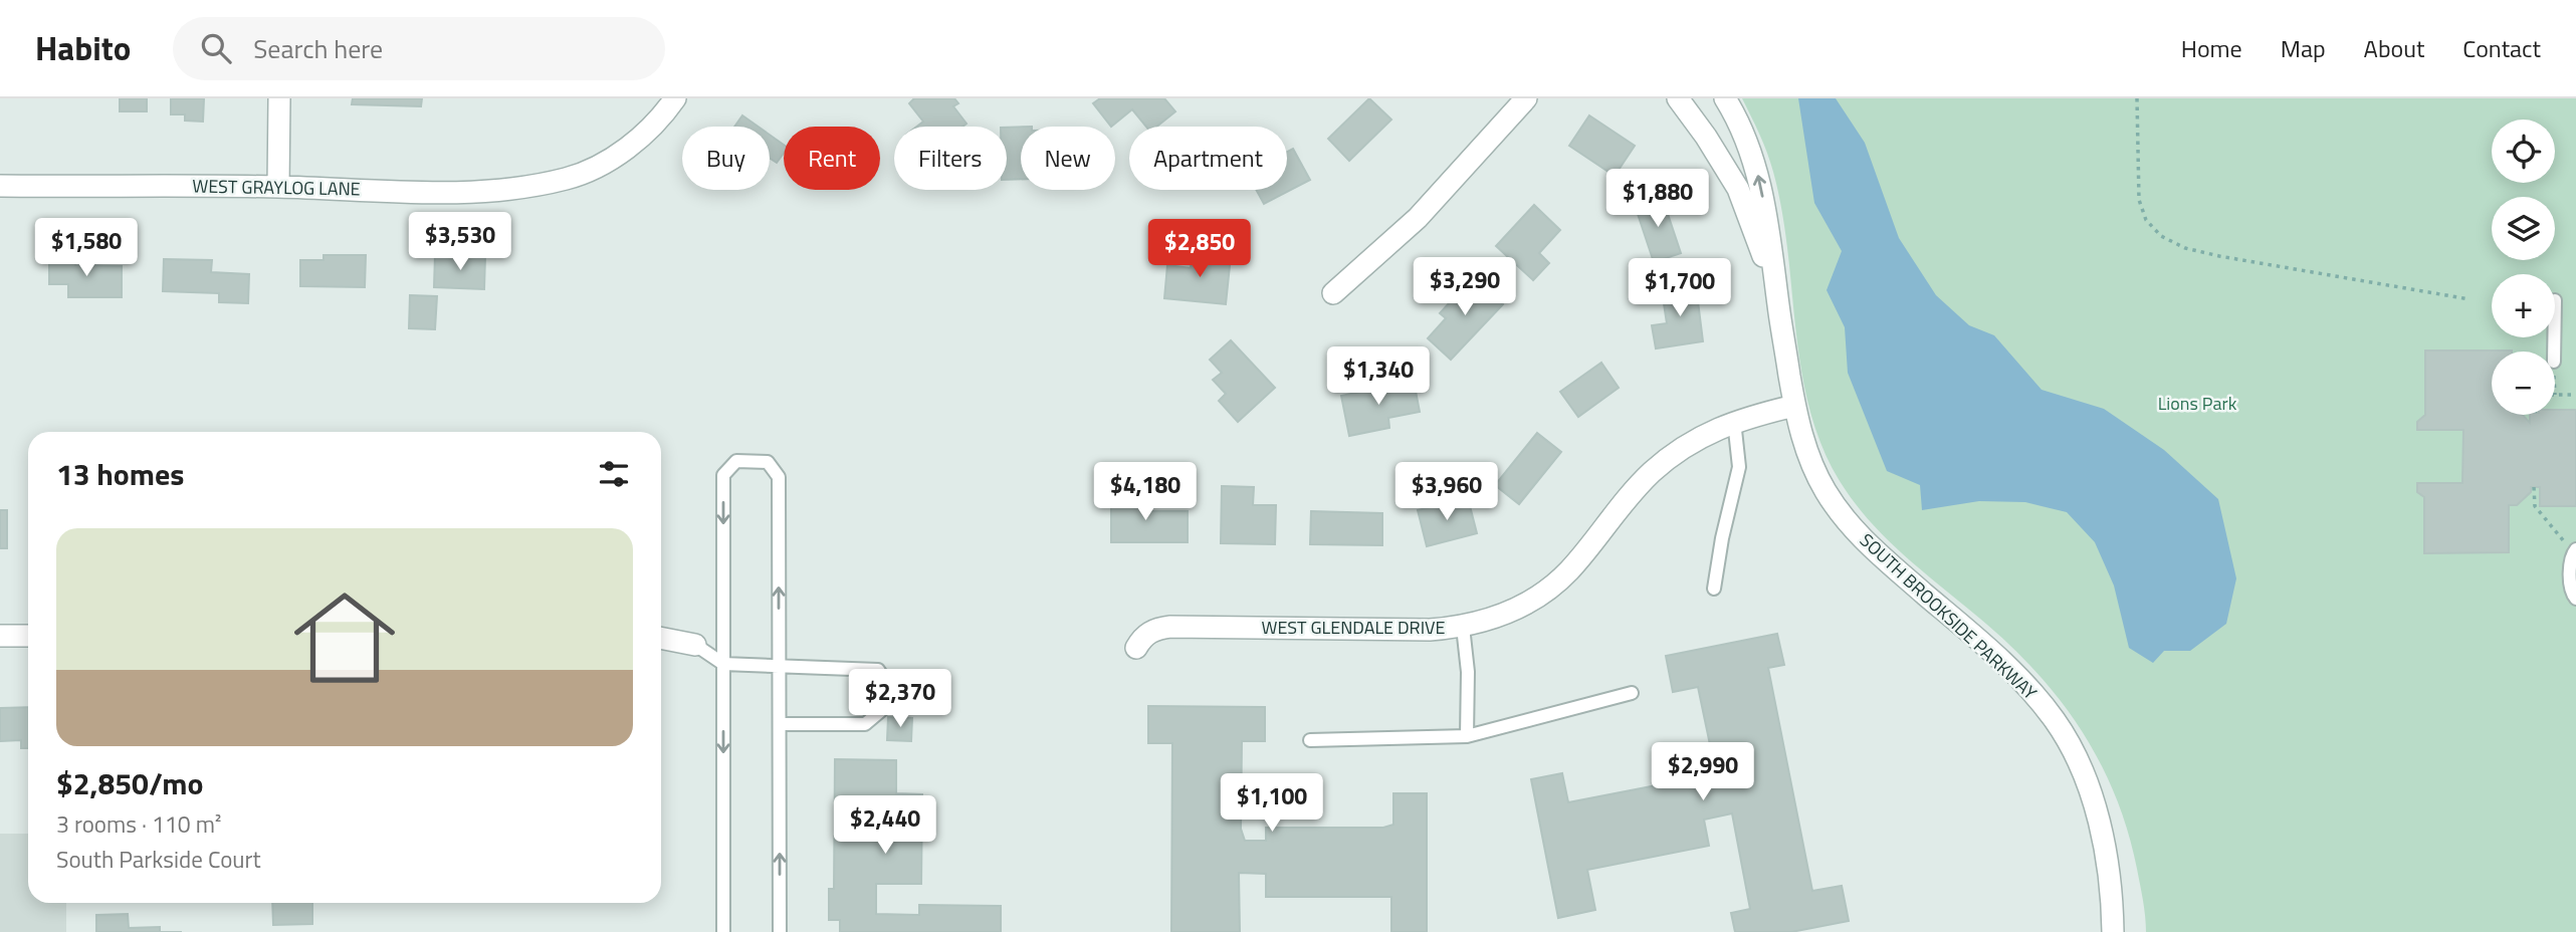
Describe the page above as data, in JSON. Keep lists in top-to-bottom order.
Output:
{
  "streets": {
    "street": ["WEST GRAYLOG LANE", "SOUTH BROOKSIDE PARKWAY", "WEST GLENDALE DRIVE"]
  },
  "crossings": [
    ["SOUTH BROOKSIDE PARKWAY", "WEST GLENDALE DRIVE"]
  ],
  "parks": ["Lions Park"],
  "page": {
    "header": "Habito",
    "search": "Search here",
    "nav": [
      "Home",
      "Map",
      "About",
      "Contact"
    ],
    "map_buttons": ["+", "−"],
    "chip": [
      "Buy",
      "Rent",
      "Filters",
      "New",
      "Apartment"
    ],
    "price": [
      "$1,880",
      "$3,530",
      "$1,580",
      "$2,850",
      "$3,290",
      "$1,700",
      "$1,340",
      "$4,180",
      "$3,960",
      "$2,370",
      "$2,990",
      "$1,100",
      "$2,440"
    ],
    "heading": "13 homes",
    "list": [
      {
        "name": "$2,850/mo",
        "note": "3 rooms · 110 m² · South Parkside Court"
      }
    ]
  }
}
